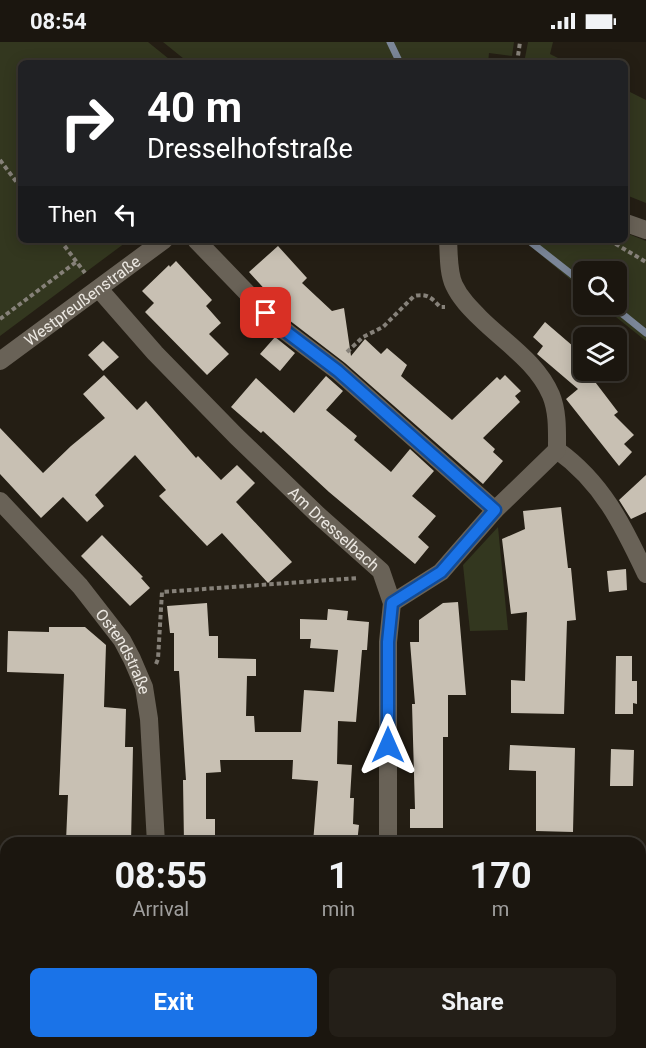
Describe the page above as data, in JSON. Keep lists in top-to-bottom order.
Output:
{
  "streets": {
    "street": ["Westpreußenstraße", "Am Dresselbach", "Ostendstraße"]
  },
  "crossings": [
    ["Westpreußenstraße", "Am Dresselbach"]
  ],
  "page": {
    "status": "08:54",
    "turn": ["40 m", "Dresselhofstraße"],
    "then": "Then",
    "eta": [
      "08:55",
      "Arrival",
      "1",
      "min",
      "170",
      "m"
    ],
    "buttons": ["Exit", "Share"]
  }
}
